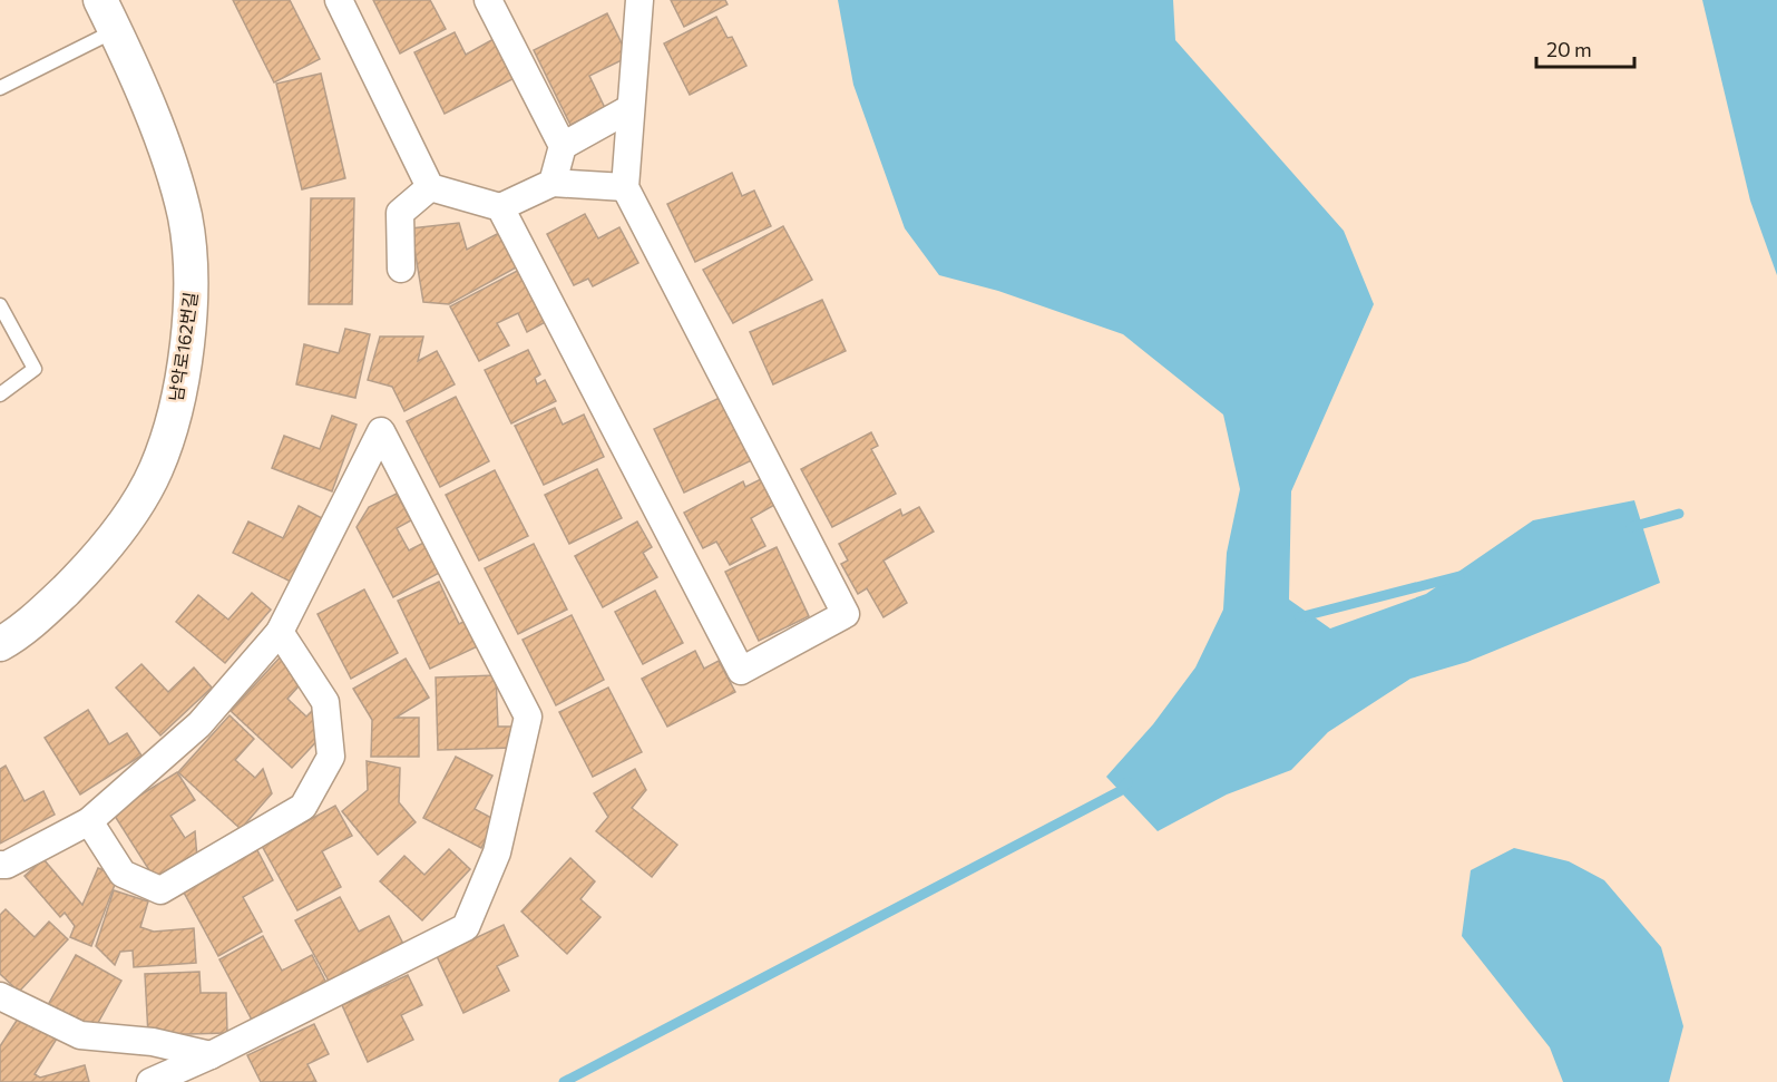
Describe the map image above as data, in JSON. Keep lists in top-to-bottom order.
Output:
{
  "streets": {
    "street": ["남악로162번길"]
  },
  "scale_bar": "20 m"
}
